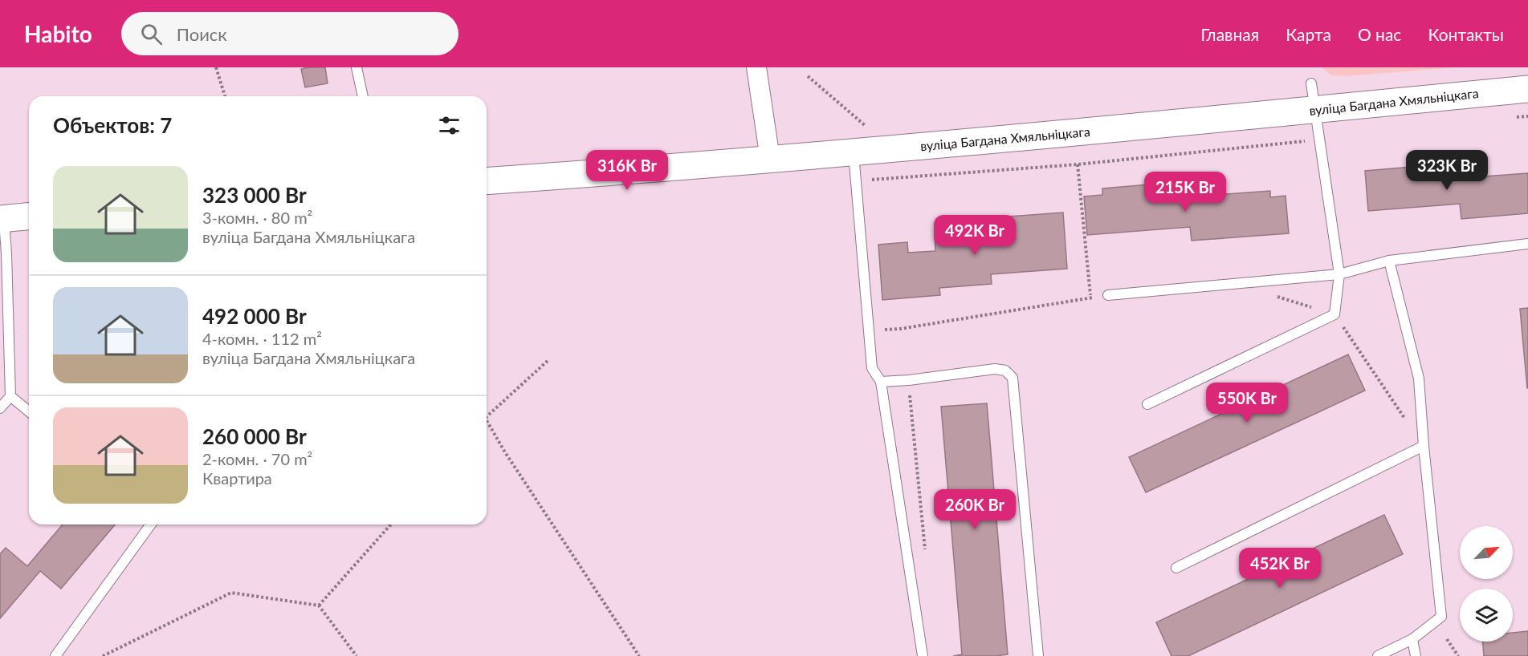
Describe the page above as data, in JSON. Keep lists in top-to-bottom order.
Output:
{
  "streets": {
    "street": ["вуліца Багдана Хмяльніцкага"]
  },
  "north": "top right",
  "page": {
    "header": "Habito",
    "search": "Поиск",
    "nav": [
      "Главная",
      "Карта",
      "О нас",
      "Контакты"
    ],
    "heading": "Объектов: 7",
    "price": [
      "316K Br",
      "323K Br",
      "215K Br",
      "492K Br",
      "550K Br",
      "260K Br",
      "452K Br"
    ],
    "list": [
      {
        "name": "323 000 Br",
        "note": "3-комн. · 80 m² · вуліца Багдана Хмяльніцкага"
      },
      {
        "name": "492 000 Br",
        "note": "4-комн. · 112 m² · вуліца Багдана Хмяльніцкага"
      },
      {
        "name": "260 000 Br",
        "note": "2-комн. · 70 m² · Квартира"
      }
    ]
  }
}
